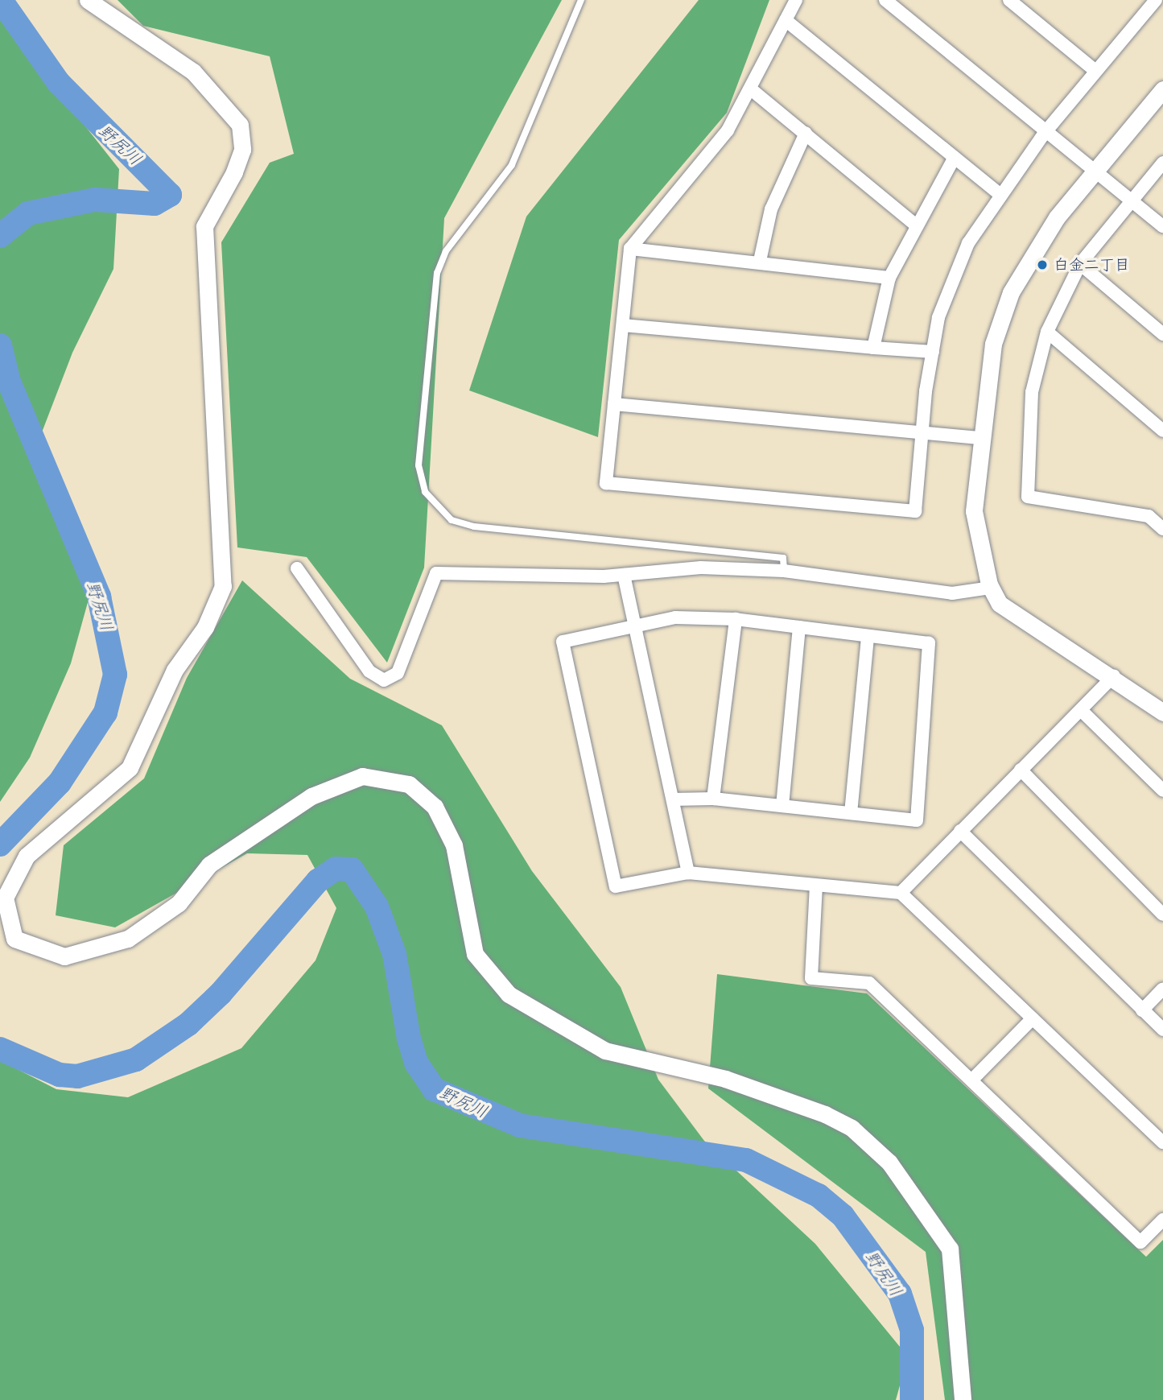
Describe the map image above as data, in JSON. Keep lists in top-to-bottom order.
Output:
{
  "water": ["野尻川"],
  "places": ["白金二丁目"]
}
